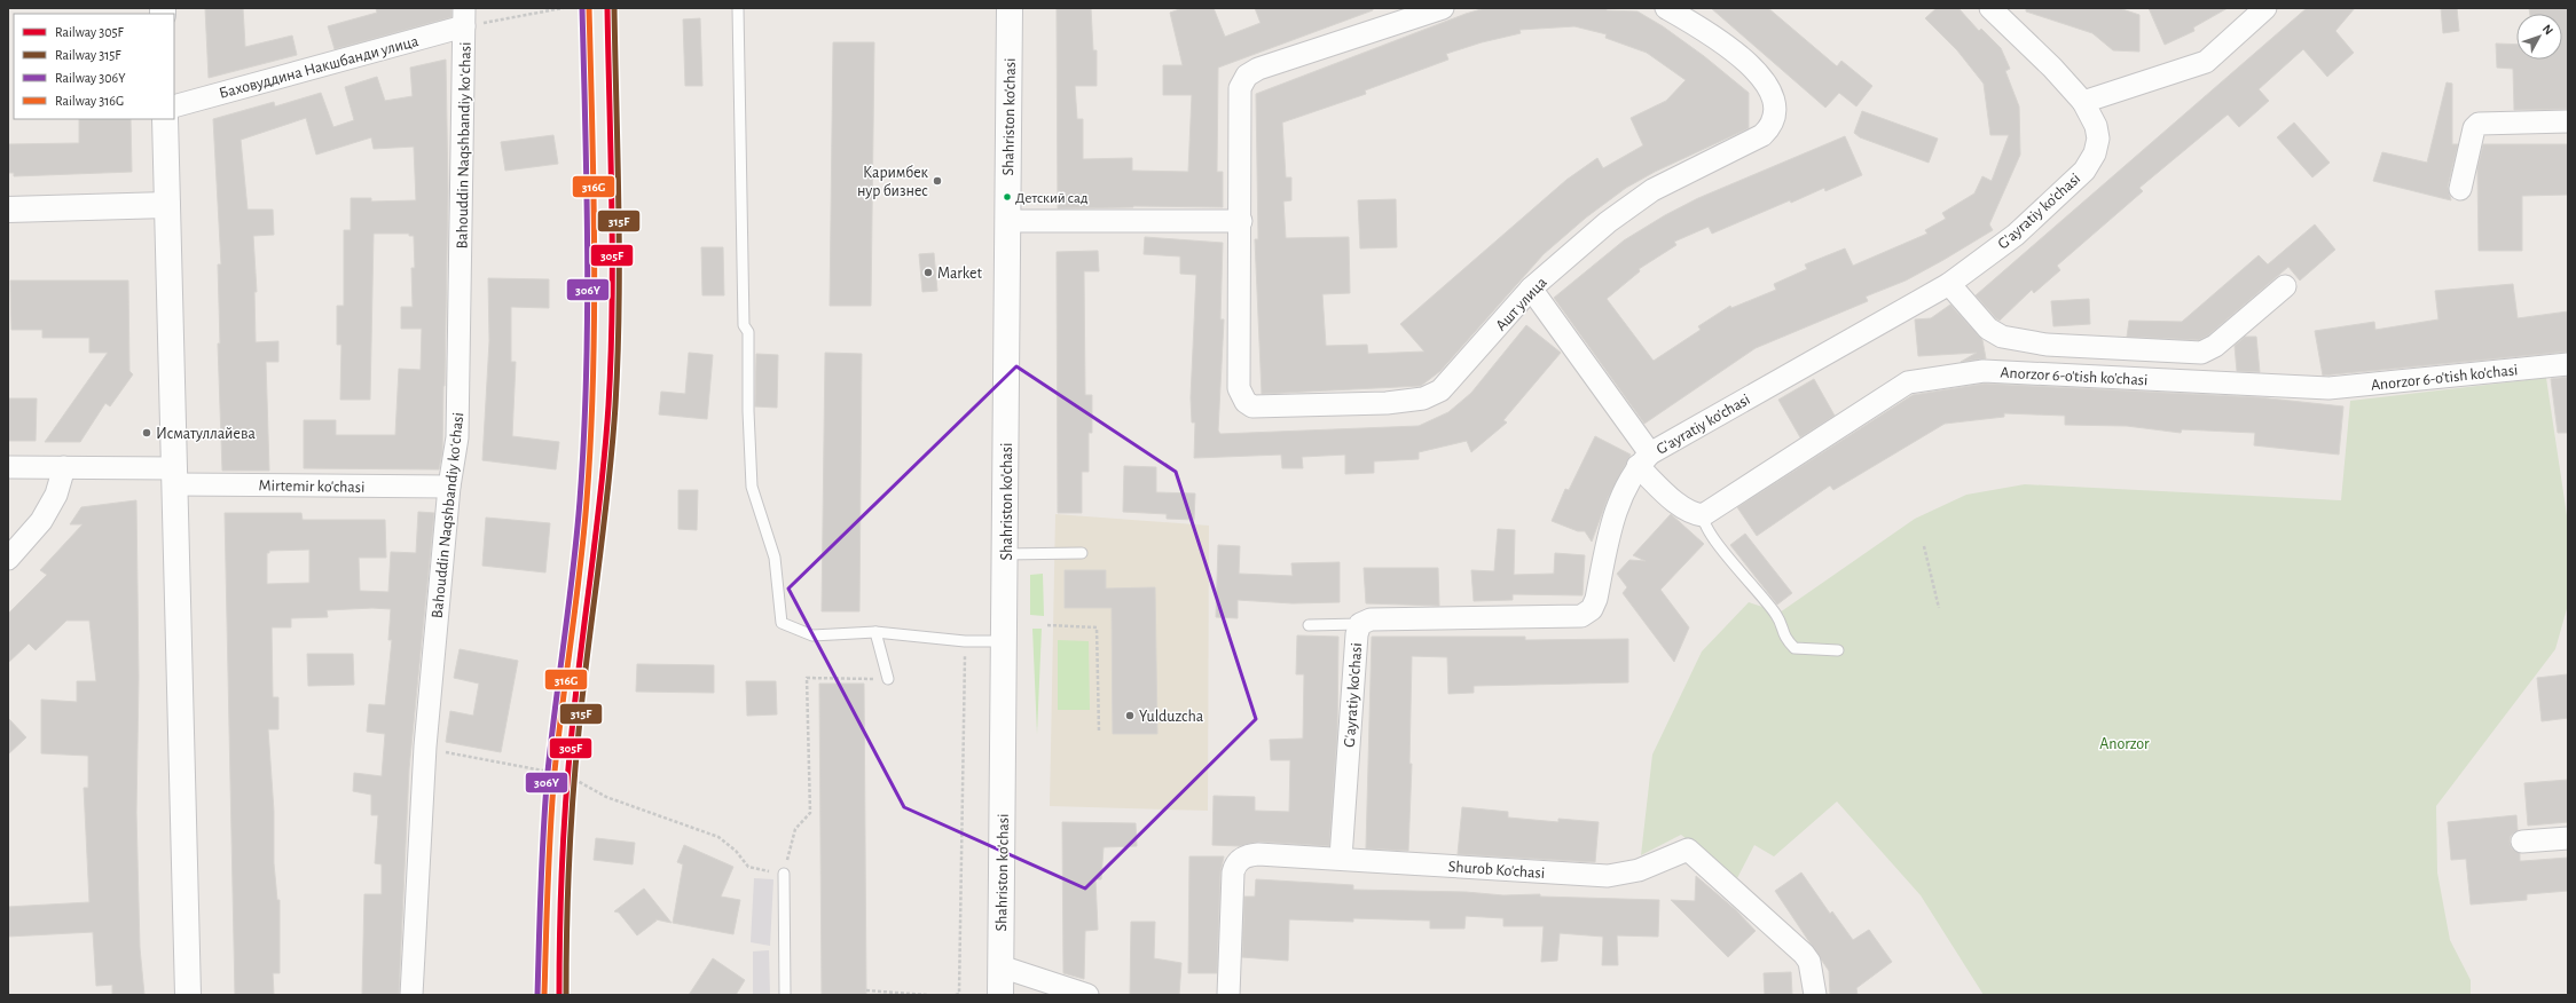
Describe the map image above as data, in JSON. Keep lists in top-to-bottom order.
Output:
{
  "streets": {
    "street": [
      "Баховуддина Накшбанди улица",
      "Shahriston ko'chasi",
      "Bahouddin Naqshbandiy koʻchasi",
      "G'ayratiy ko'chasi",
      "Ашт улица",
      "Anorzor 6-o'tish ko'chasi",
      "Mirtemir ko'chasi",
      "Shurob Ko'chasi"
    ]
  },
  "crossings": [
    ["Баховуддина Накшбанди улица", "Bahouddin Naqshbandiy koʻchasi"],
    ["Bahouddin Naqshbandiy koʻchasi", "Mirtemir ko'chasi"],
    ["G'ayratiy ko'chasi", "Shurob Ko'chasi"]
  ],
  "parks": ["Anorzor"],
  "places": [
    "Каримбек нур бизнес",
    "Детский сад",
    "Market",
    "Исматуллайева",
    "Yulduzcha"
  ],
  "lines": [
    "rail line 305F",
    "rail line 315F",
    "rail line 306Y",
    "rail line 316G"
  ],
  "legend": [
    "Railway 305F",
    "Railway 315F",
    "Railway 306Y",
    "Railway 316G"
  ],
  "north": "top right"
}
